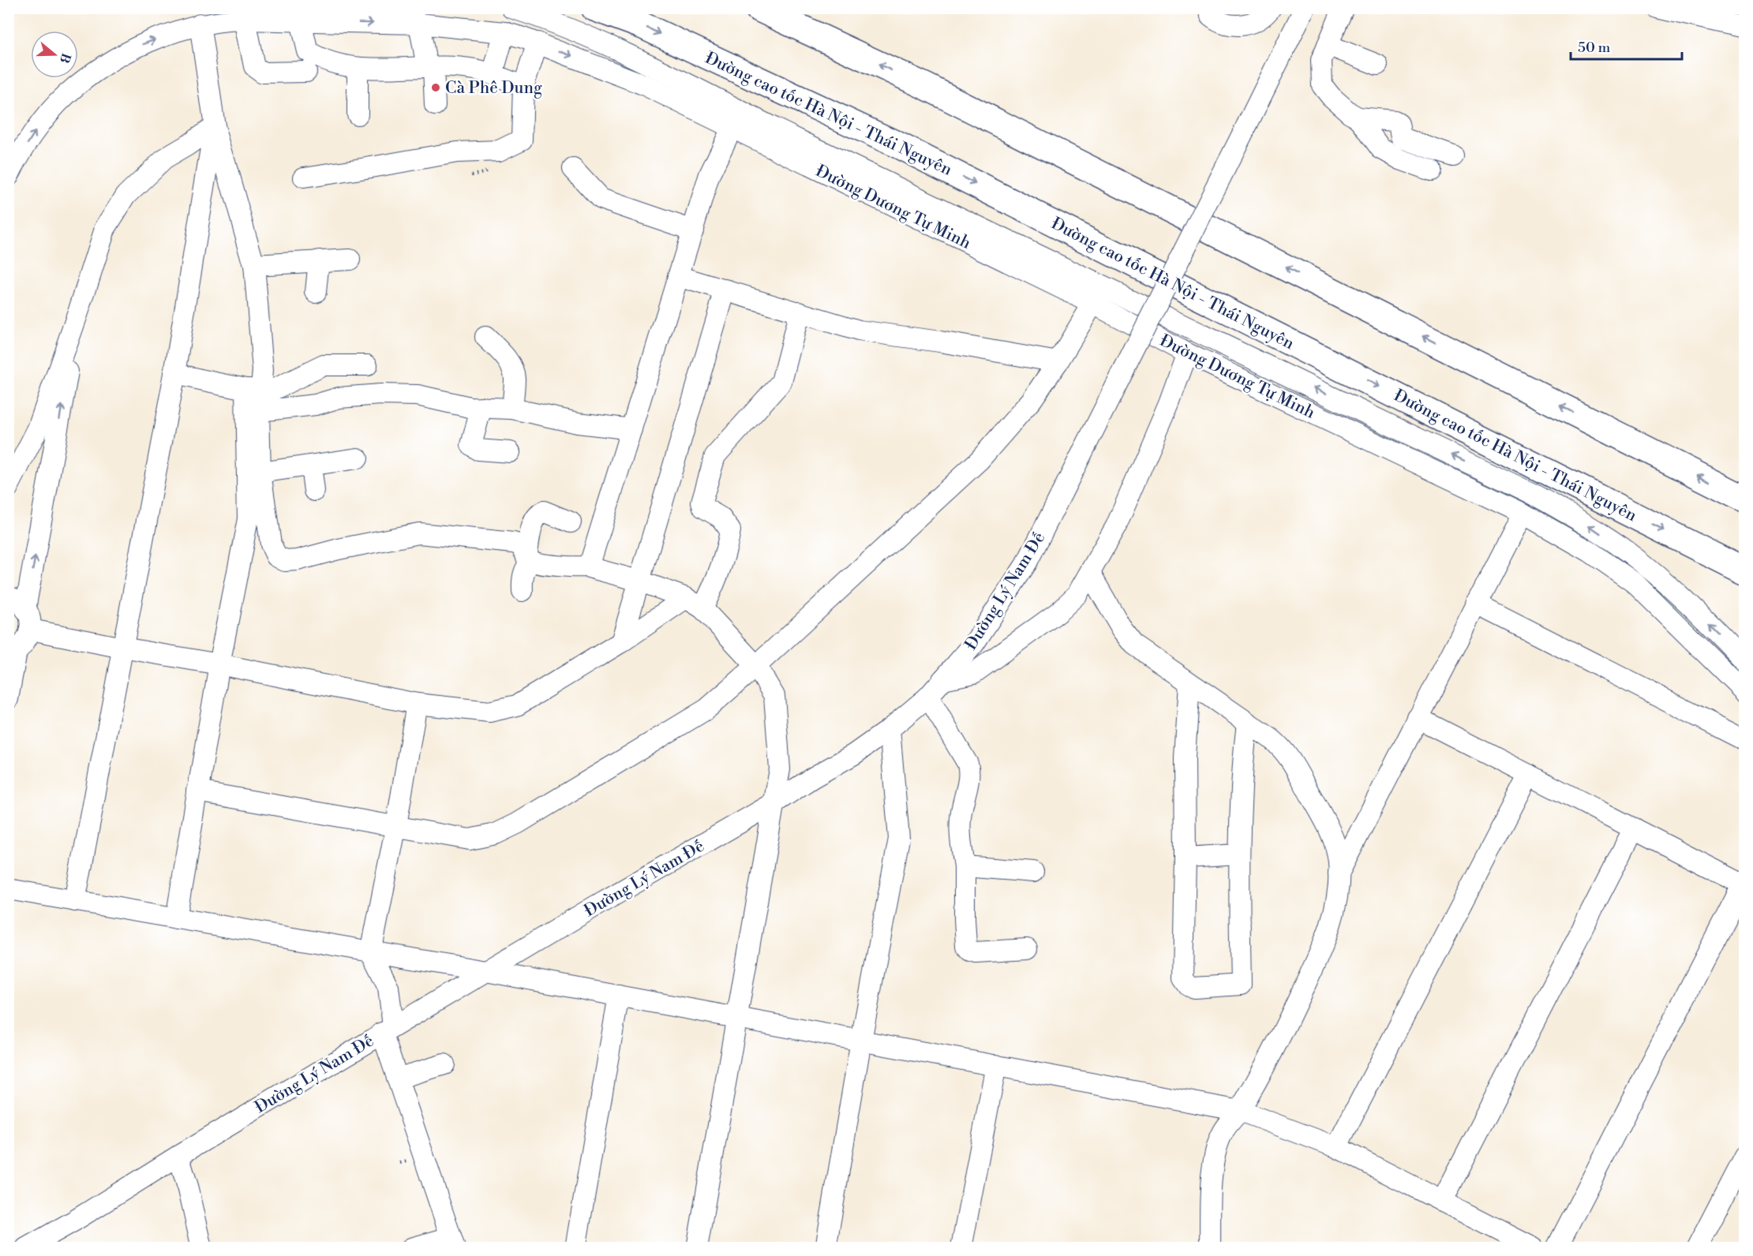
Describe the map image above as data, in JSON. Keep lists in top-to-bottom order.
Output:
{
  "streets": {
    "highway": ["Đường cao tốc Hà Nội - Thái Nguyên"],
    "street": ["Đường Dương Tự Minh", "Đường Lý Nam Đế"]
  },
  "places": ["Cà Phê Dung"],
  "scale_bar": "50 m",
  "north": "right"
}
